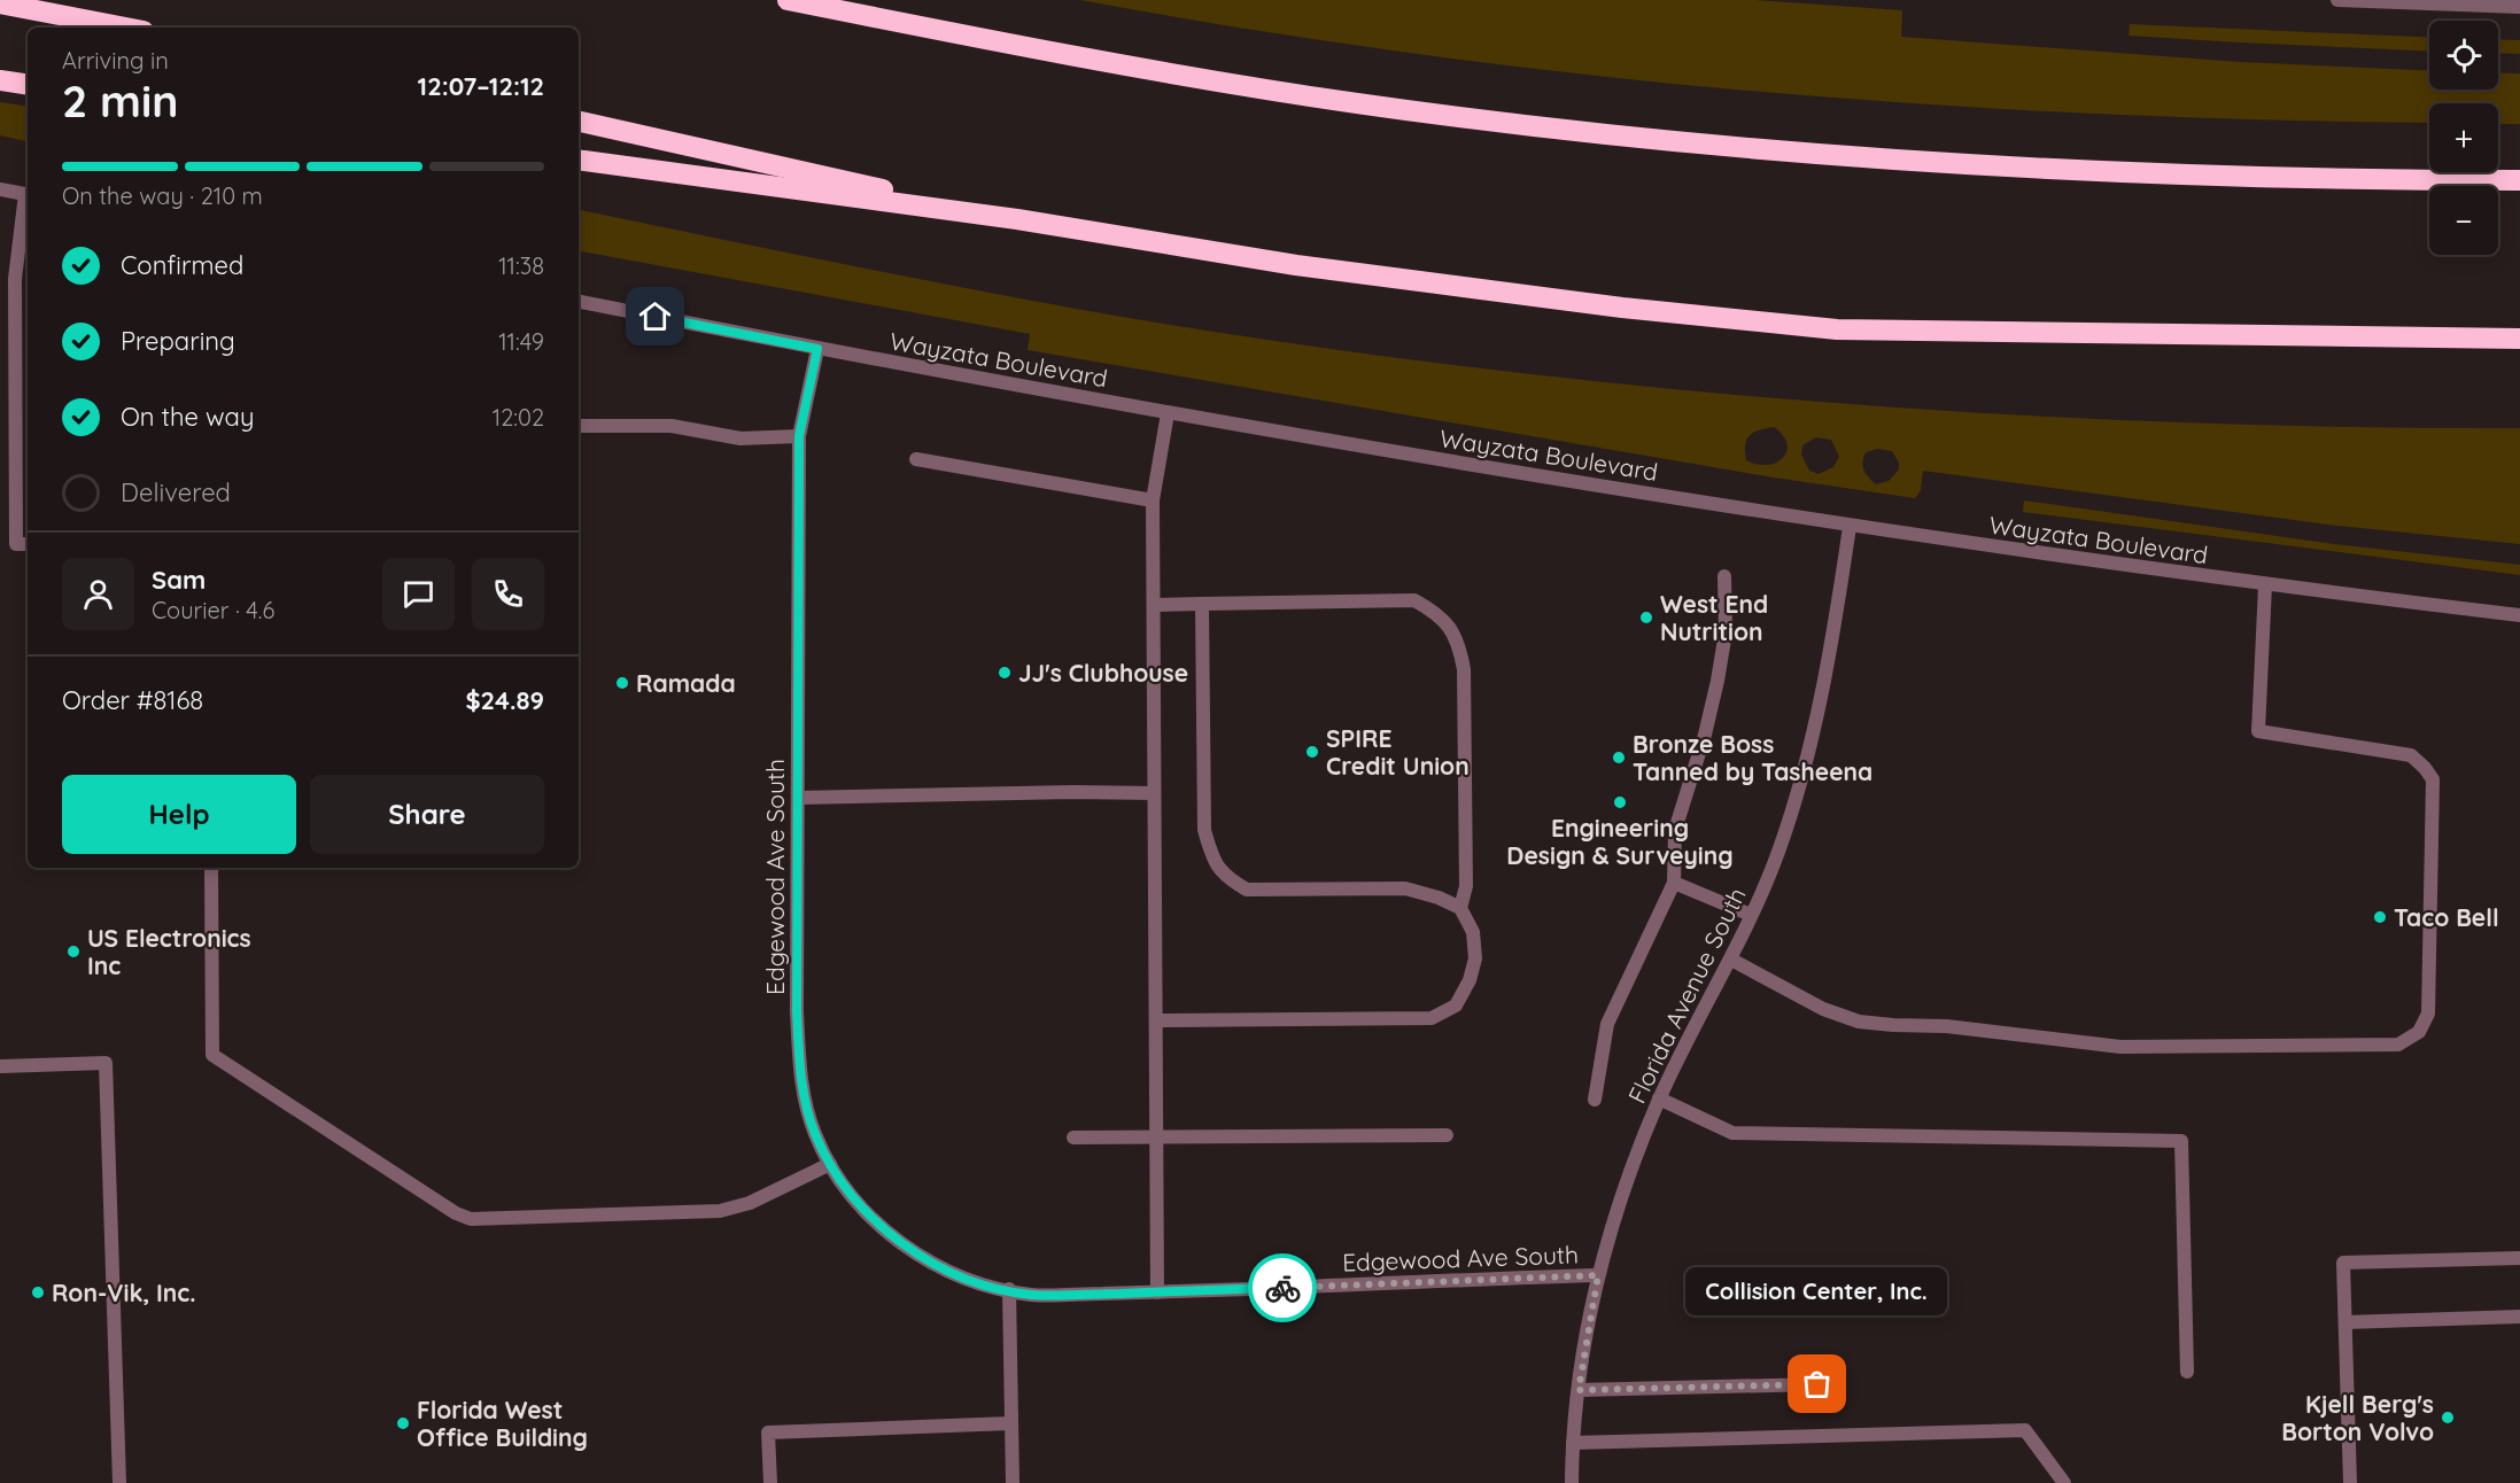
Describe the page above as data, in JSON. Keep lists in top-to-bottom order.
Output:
{
  "streets": {
    "street": ["Wayzata Boulevard", "Edgewood Ave South", "Florida Avenue South"]
  },
  "crossings": [
    ["Wayzata Boulevard", "Edgewood Ave South"],
    ["Wayzata Boulevard", "Florida Avenue South"],
    ["Edgewood Ave South", "Florida Avenue South"]
  ],
  "places": [
    "West End Nutrition",
    "JJ's Clubhouse",
    "Ramada",
    "SPIRE Credit Union",
    "Bronze Boss Tanned by Tasheena",
    "Engineering Design & Surveying",
    "Taco Bell",
    "US Electronics Inc",
    "Ron-Vik, Inc.",
    "Collision Center, Inc.",
    "Kjell Berg's Borton Volvo",
    "Florida West Office Building"
  ],
  "page": {
    "map_buttons": ["+", "−"],
    "heading": ["2 min", "Arriving in", "12:07–12:12"],
    "panel": [
      "Sam",
      "Courier · 4.6",
      "Order #8168",
      "$24.89"
    ],
    "bar": "On the way · 210 m",
    "list": [
      ["Confirmed", "11:38"],
      ["Preparing", "11:49"],
      ["On the way", "12:02"],
      "Delivered"
    ],
    "buttons": ["Help", "Share"],
    "bubble": "Collision Center, Inc."
  }
}
